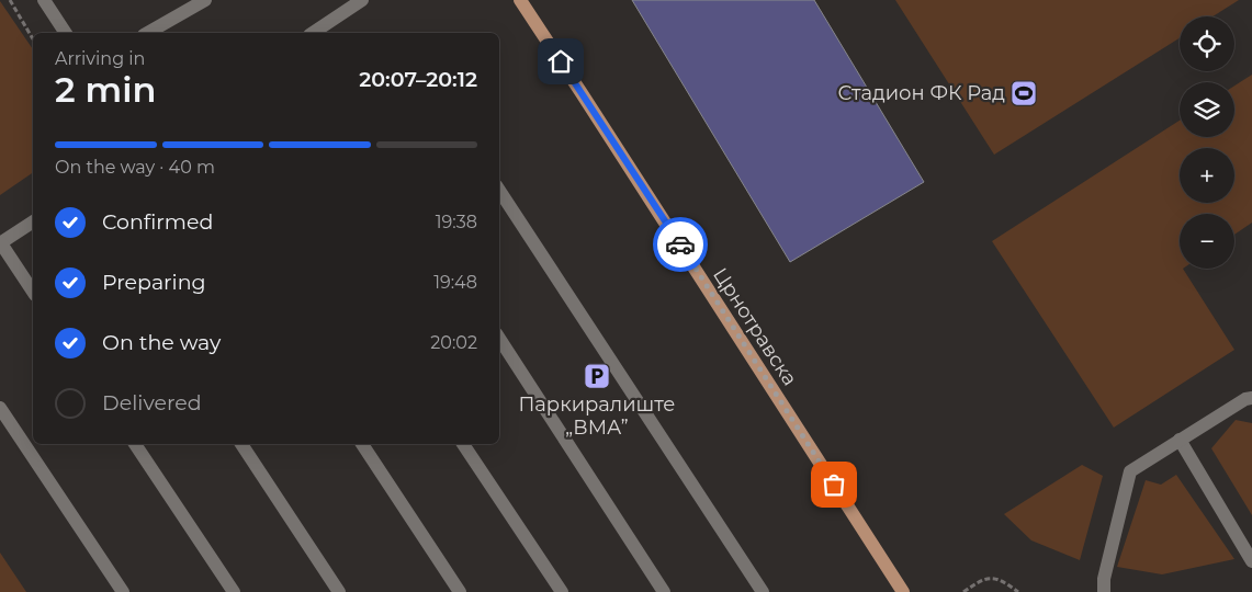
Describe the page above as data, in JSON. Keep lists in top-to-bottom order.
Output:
{
  "streets": {
    "main road": ["Црнотравска"]
  },
  "places": {
    "sports": ["Стадион ФК Рад"],
    "parking": ["Паркиралиште „ВМА”"]
  },
  "page": {
    "map_buttons": ["+", "−"],
    "heading": ["2 min", "Arriving in", "20:07–20:12"],
    "bar": "On the way · 40 m",
    "list": [
      ["Confirmed", "19:38"],
      ["Preparing", "19:48"],
      ["On the way", "20:02"],
      "Delivered"
    ]
  }
}
